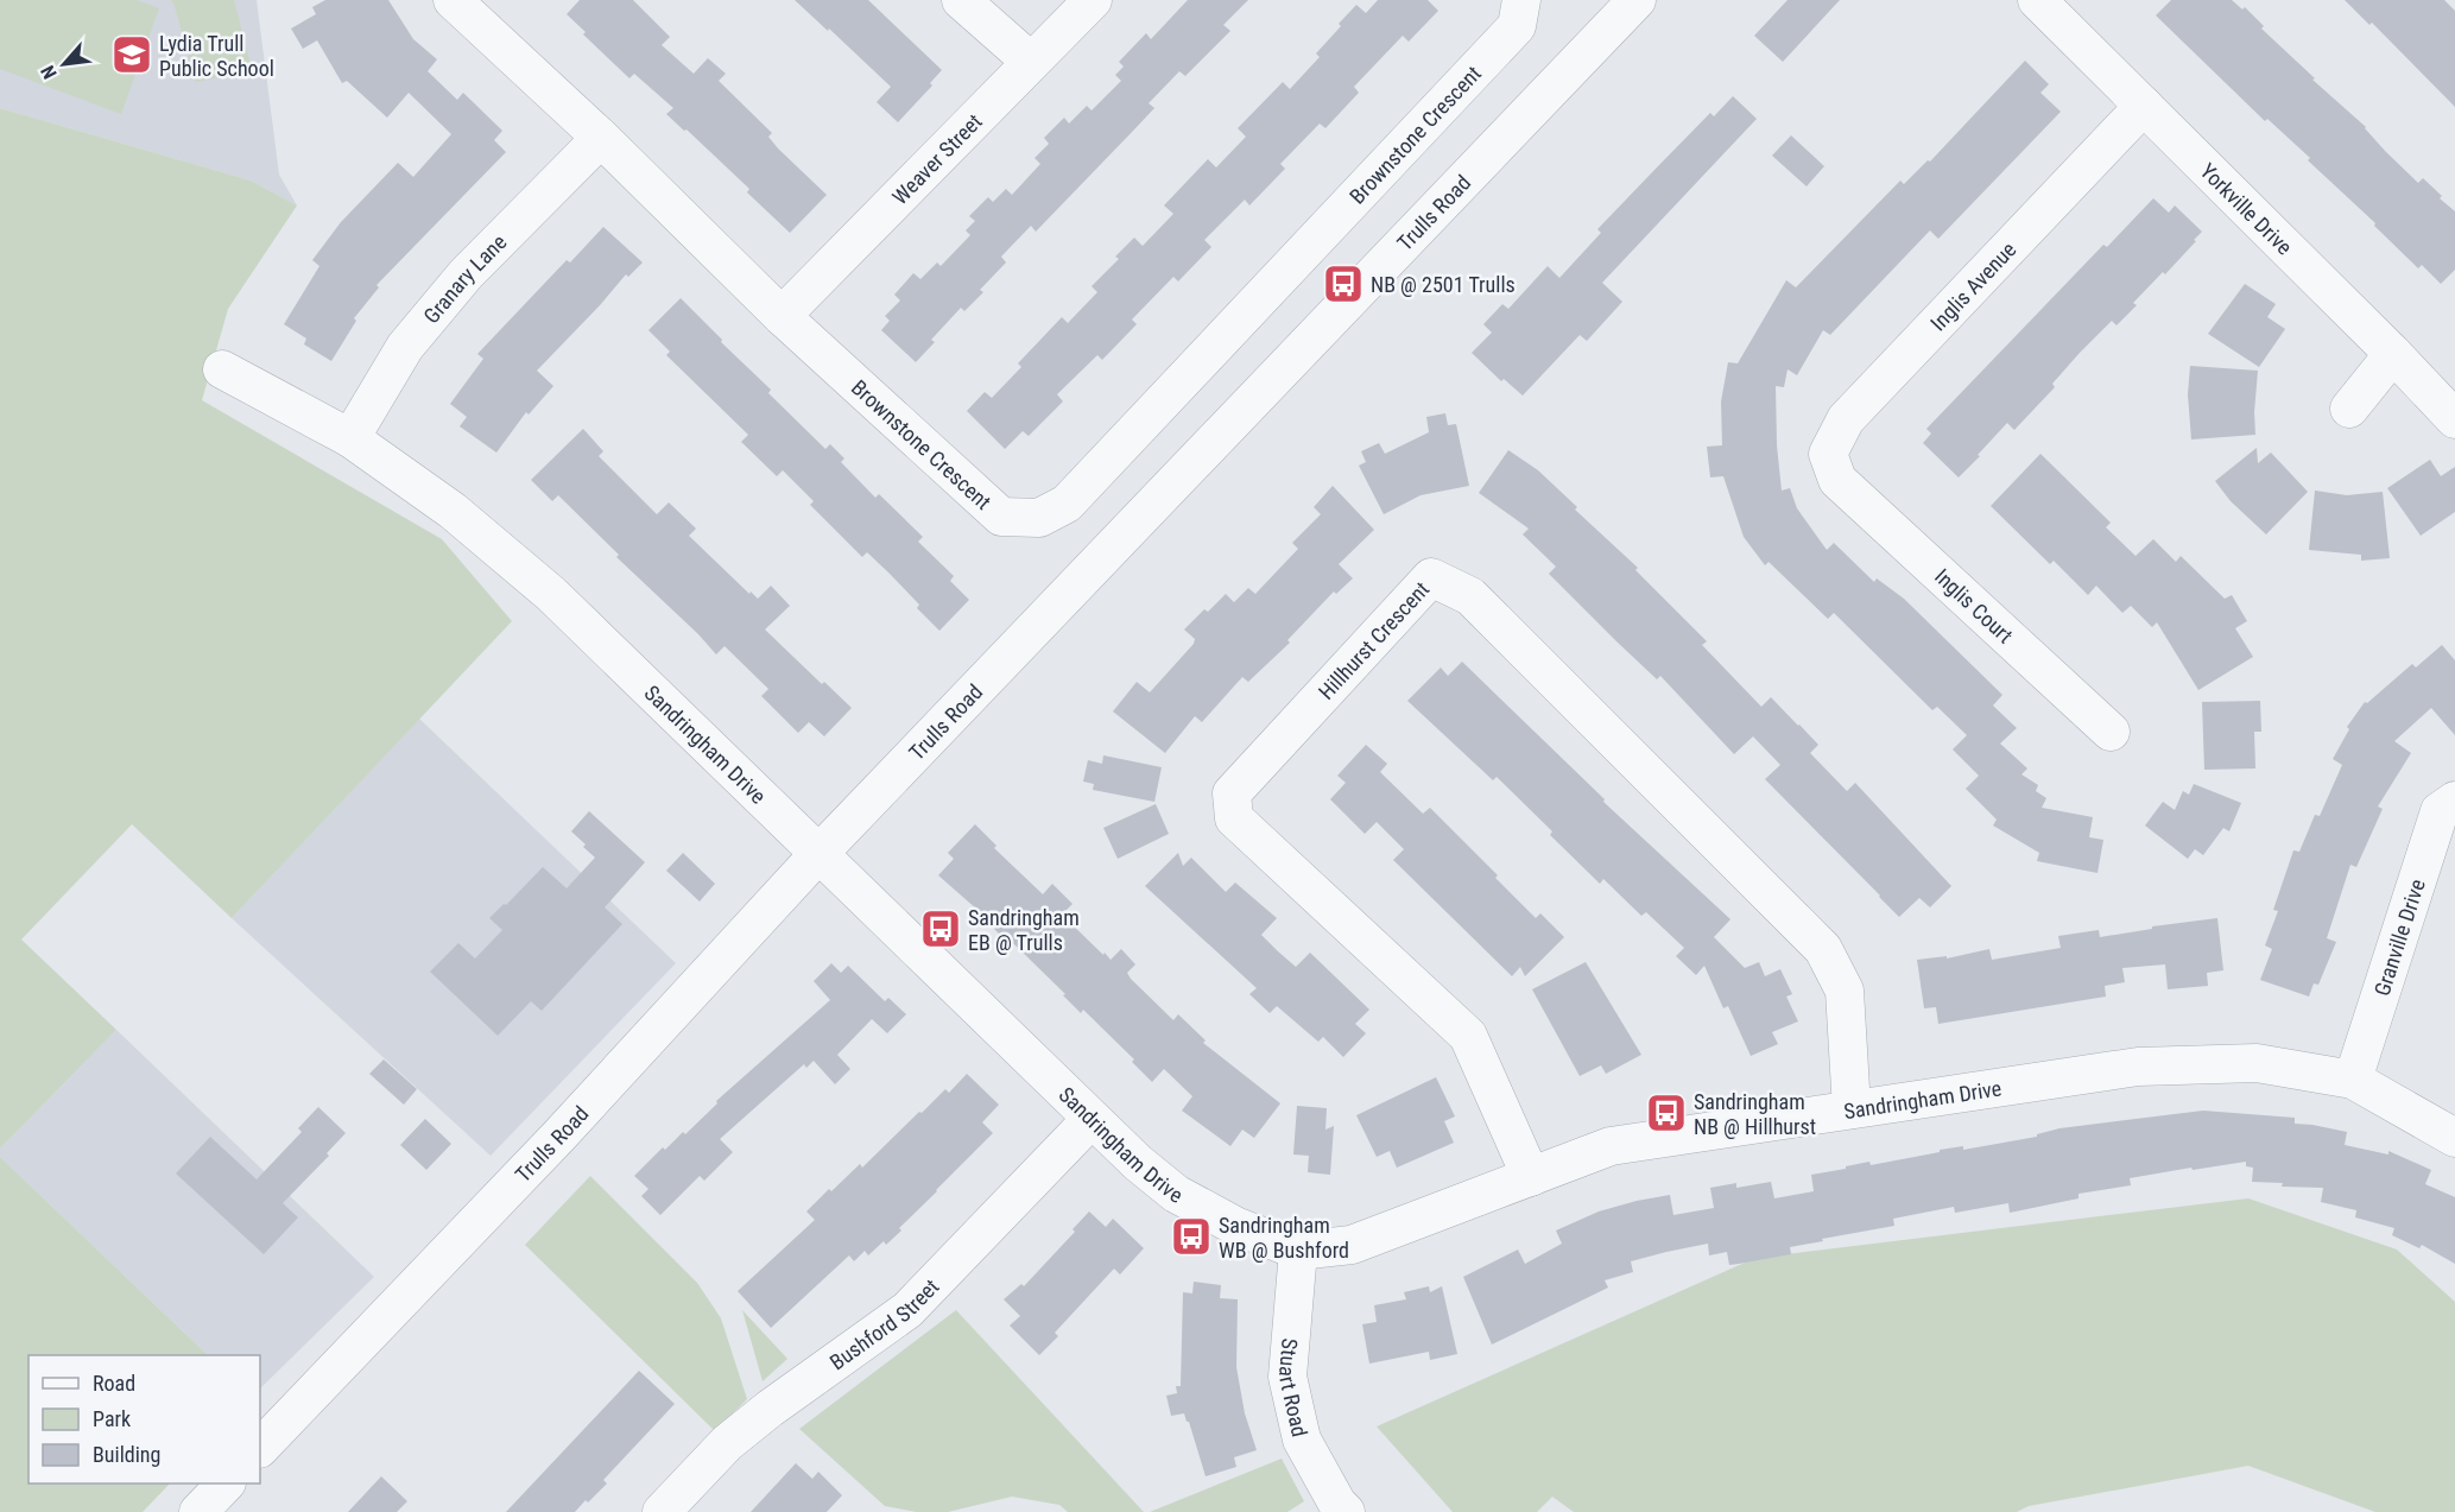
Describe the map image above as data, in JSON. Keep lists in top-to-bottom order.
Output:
{
  "streets": {
    "street": [
      "Brownstone Crescent",
      "Weaver Street",
      "Yorkville Drive",
      "Trulls Road",
      "Granary Lane",
      "Inglis Avenue",
      "Inglis Court",
      "Hillhurst Crescent",
      "Sandringham Drive",
      "Granville Drive",
      "Bushford Street",
      "Stuart Road"
    ]
  },
  "crossings": [
    ["Brownstone Crescent", "Weaver Street"],
    ["Brownstone Crescent", "Granary Lane"],
    ["Yorkville Drive", "Inglis Avenue"],
    ["Trulls Road", "Sandringham Drive"],
    ["Granary Lane", "Sandringham Drive"],
    ["Inglis Avenue", "Inglis Court"],
    ["Hillhurst Crescent", "Sandringham Drive"],
    ["Sandringham Drive", "Granville Drive"],
    ["Sandringham Drive", "Bushford Street"],
    ["Sandringham Drive", "Stuart Road"]
  ],
  "places": {
    "school or university": ["Lydia Trull Public School"],
    "bus stop": [
      "NB @ 2501 Trulls",
      "Sandringham EB @ Trulls",
      "Sandringham NB @ Hillhurst",
      "Sandringham WB @ Bushford"
    ]
  },
  "legend": ["Road", "Park", "Building"],
  "north": "bottom left"
}
